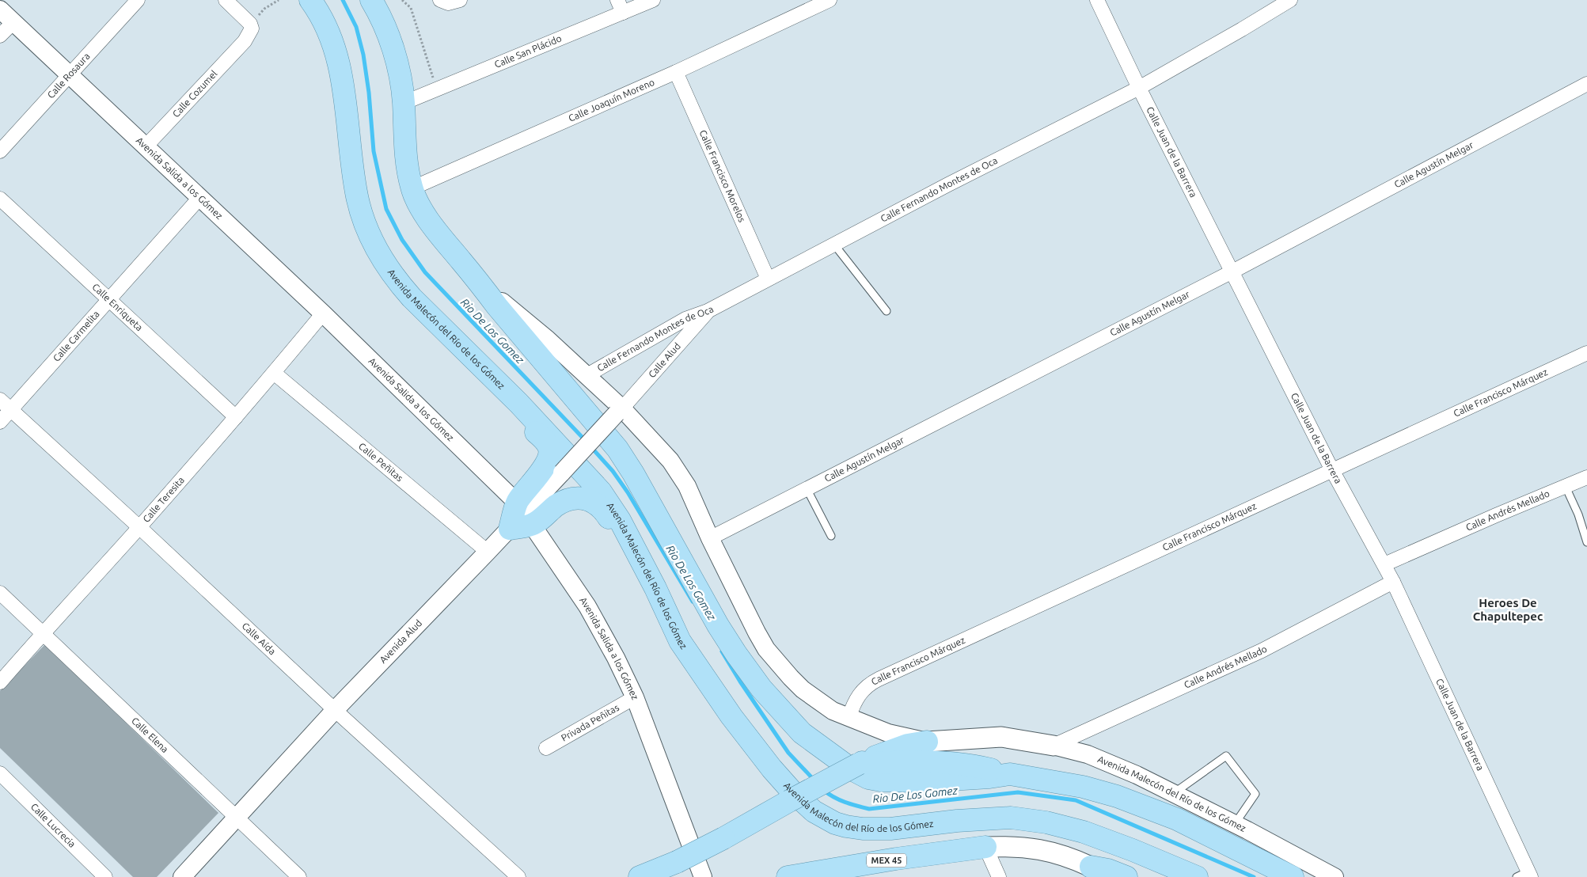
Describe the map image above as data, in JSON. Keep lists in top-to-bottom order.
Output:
{
  "streets": {
    "main road": ["Avenida Malecón del Río de los Gómez", "MEX 45"],
    "street": [
      "Calle San Plácido",
      "Calle Rosaura",
      "Calle Cozumel",
      "Calle Joaquín Moreno",
      "Calle Juan de la Barrera",
      "Calle Agustín Melgar",
      "Calle Francisco Morelos",
      "Avenida Salida a los Gómez",
      "Calle Fernando Montes de Oca",
      "Calle Enriqueta",
      "Calle Carmelita",
      "Calle Alud",
      "Calle Francisco Márquez",
      "Calle Peñitas",
      "Calle Teresita",
      "Calle Andrés Mellado",
      "Calle Aída",
      "Avenida Alud",
      "Privada Peñitas",
      "Calle Elena",
      "Calle Lucrecia"
    ]
  },
  "crossings": [
    ["Calle San Plácido", "Avenida Malecón del Río de los Gómez"],
    ["Calle Rosaura", "Avenida Salida a los Gómez"],
    ["Calle Cozumel", "Avenida Salida a los Gómez"],
    ["Calle Joaquín Moreno", "Calle Francisco Morelos"],
    ["Calle Joaquín Moreno", "Avenida Malecón del Río de los Gómez"],
    ["Calle Juan de la Barrera", "Calle Agustín Melgar"],
    ["Calle Juan de la Barrera", "Calle Fernando Montes de Oca"],
    ["Calle Juan de la Barrera", "Calle Francisco Márquez"],
    ["Calle Juan de la Barrera", "Calle Andrés Mellado"],
    ["Calle Agustín Melgar", "Avenida Malecón del Río de los Gómez"],
    ["Calle Francisco Morelos", "Calle Fernando Montes de Oca"],
    ["Avenida Salida a los Gómez", "Calle Carmelita"],
    ["Avenida Salida a los Gómez", "Calle Teresita"],
    ["Avenida Salida a los Gómez", "Avenida Alud"],
    ["Avenida Salida a los Gómez", "Privada Peñitas"],
    ["Calle Fernando Montes de Oca", "Avenida Malecón del Río de los Gómez"],
    ["Calle Fernando Montes de Oca", "Calle Alud"],
    ["Calle Enriqueta", "Calle Carmelita"],
    ["Calle Enriqueta", "Calle Teresita"],
    ["Avenida Malecón del Río de los Gómez", "Calle Alud"],
    ["Avenida Malecón del Río de los Gómez", "Calle Francisco Márquez"],
    ["Avenida Malecón del Río de los Gómez", "Calle Andrés Mellado"],
    ["Avenida Malecón del Río de los Gómez", "Avenida Alud"],
    ["Calle Carmelita", "Calle Aída"],
    ["Calle Alud", "Avenida Alud"],
    ["Calle Peñitas", "Calle Teresita"],
    ["Calle Peñitas", "Avenida Alud"],
    ["Calle Teresita", "Calle Aída"],
    ["Calle Teresita", "Calle Elena"],
    ["Calle Aída", "Avenida Alud"],
    ["Avenida Alud", "Calle Elena"]
  ],
  "districts": ["Heroes De Chapultepec"],
  "water": ["Rio De Los Gomez"]
}
